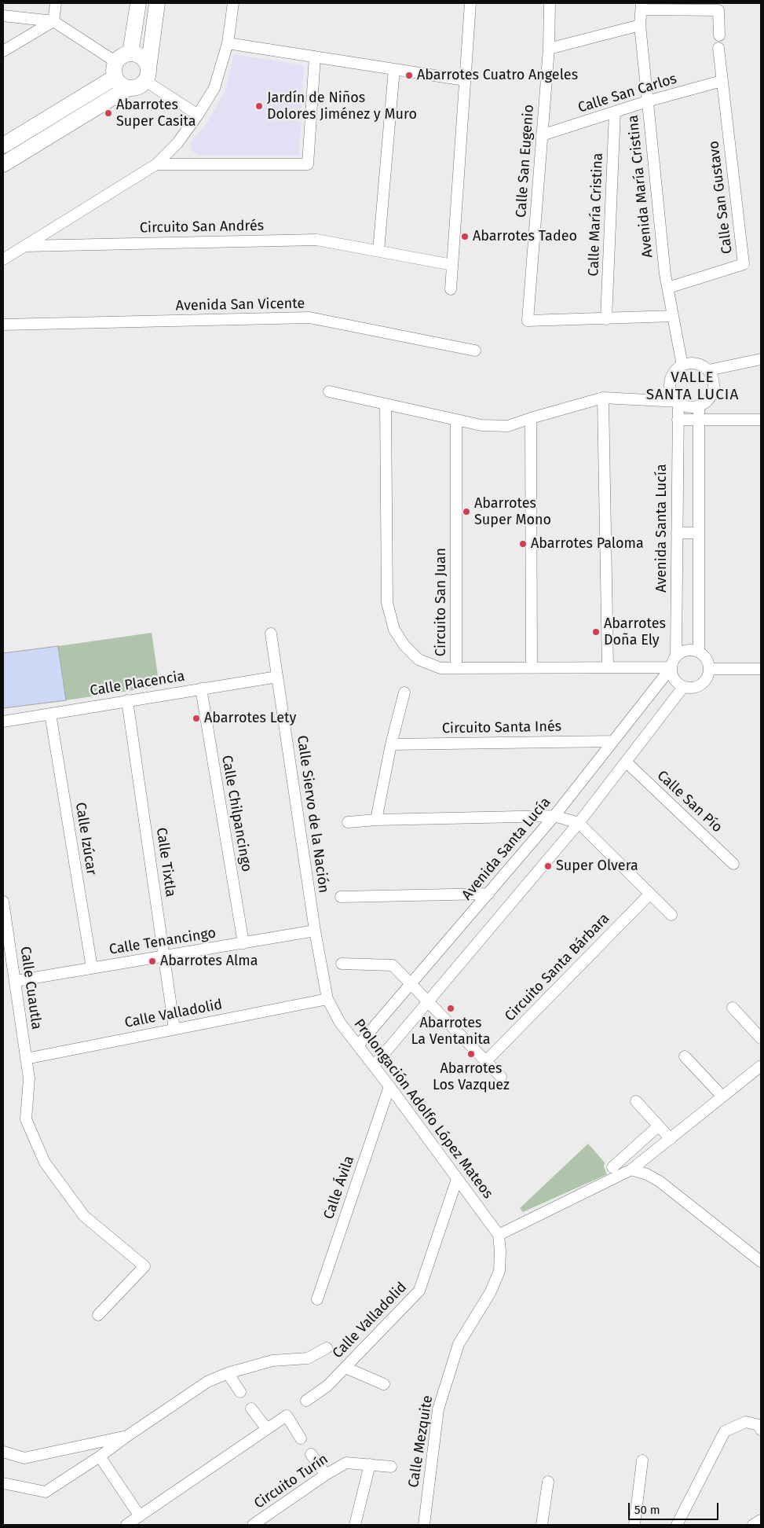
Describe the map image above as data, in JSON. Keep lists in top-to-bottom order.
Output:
{
  "streets": {
    "street": [
      "Calle San Carlos",
      "Calle San Eugenio",
      "Avenida María Cristina",
      "Calle San Gustavo",
      "Calle María Cristina",
      "Circuito San Andrés",
      "Avenida San Vicente",
      "Avenida Santa Lucía",
      "Circuito San Juan",
      "Calle Placencia",
      "Circuito Santa Inés",
      "Calle San Pío",
      "Calle Chilpancingo",
      "Calle Siervo de la Nación",
      "Calle Izúcar",
      "Calle Tixtla",
      "Calle Tenancingo",
      "Circuito Santa Bárbara",
      "Calle Cuautla",
      "Calle Valladolid",
      "Prolongación Adolfo López Mateos",
      "Calle Ávila",
      "Calle Mezquite",
      "Circuito Turín"
    ]
  },
  "crossings": [
    ["Calle San Carlos", "Calle San Eugenio"],
    ["Calle San Carlos", "Avenida María Cristina"],
    ["Calle San Carlos", "Calle San Gustavo"],
    ["Calle San Carlos", "Calle María Cristina"],
    ["Calle San Eugenio", "Calle María Cristina"],
    ["Avenida María Cristina", "Calle San Gustavo"],
    ["Avenida María Cristina", "Avenida Santa Lucía"],
    ["Avenida Santa Lucía", "Circuito Santa Inés"],
    ["Avenida Santa Lucía", "Prolongación Adolfo López Mateos"],
    ["Calle Placencia", "Calle Chilpancingo"],
    ["Calle Placencia", "Calle Siervo de la Nación"],
    ["Calle Placencia", "Calle Izúcar"],
    ["Calle Placencia", "Calle Tixtla"],
    ["Calle Chilpancingo", "Calle Tenancingo"],
    ["Calle Siervo de la Nación", "Calle Tenancingo"],
    ["Calle Siervo de la Nación", "Calle Valladolid"],
    ["Calle Siervo de la Nación", "Prolongación Adolfo López Mateos"],
    ["Calle Izúcar", "Calle Tenancingo"],
    ["Calle Tixtla", "Calle Tenancingo"],
    ["Calle Tixtla", "Calle Valladolid"],
    ["Calle Tenancingo", "Calle Cuautla"],
    ["Calle Cuautla", "Calle Valladolid"],
    ["Calle Valladolid", "Prolongación Adolfo López Mateos"],
    ["Prolongación Adolfo López Mateos", "Calle Ávila"],
    ["Prolongación Adolfo López Mateos", "Calle Mezquite"]
  ],
  "districts": ["VALLE SANTA LUCIA"],
  "places": [
    "Abarrotes Cuatro Angeles",
    "Jardín de Niños Dolores Jiménez y Muro",
    "Abarrotes Super Casita",
    "Abarrotes Tadeo",
    "Abarrotes Super Mono",
    "Abarrotes Paloma",
    "Abarrotes Doña Ely",
    "Abarrotes Lety",
    "Super Olvera",
    "Abarrotes Alma",
    "Abarrotes La Ventanita",
    "Abarrotes Los Vazquez"
  ],
  "scale_bar": "50 m"
}
